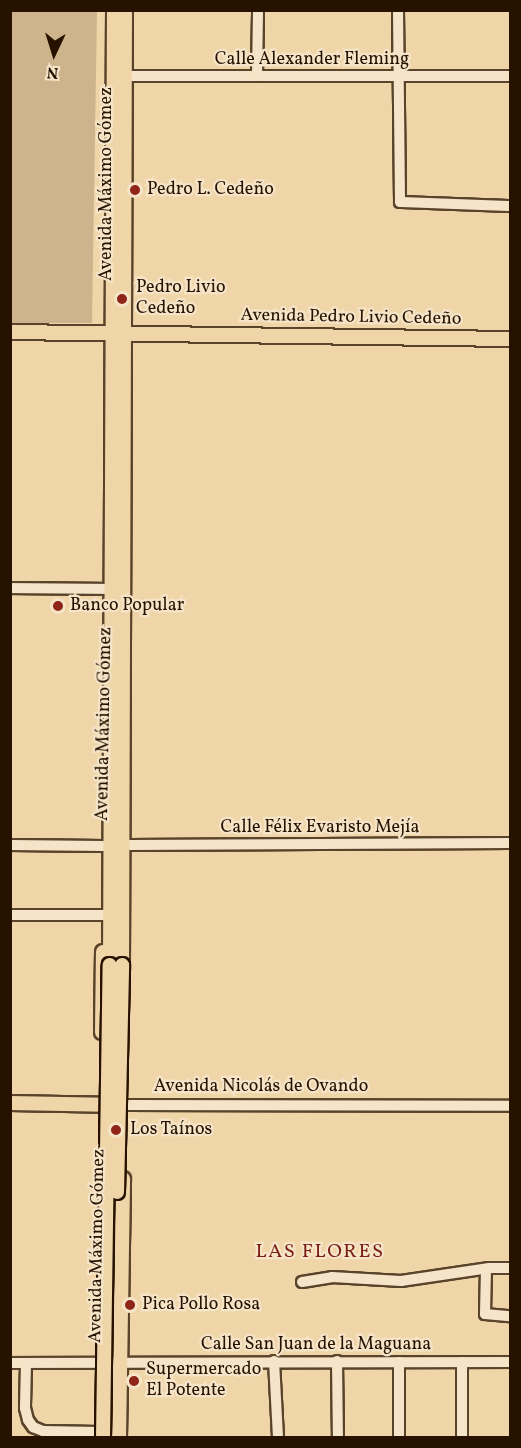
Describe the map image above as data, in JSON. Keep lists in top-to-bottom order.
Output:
{
  "streets": {
    "main road": ["Avenida Máximo Gómez", "Avenida Pedro Livio Cedeño", "Avenida Nicolás de Ovando"],
    "street": ["Calle Alexander Fleming", "Calle Félix Evaristo Mejía", "Calle San Juan de la Maguana"]
  },
  "crossings": [
    ["Calle Alexander Fleming", "Avenida Máximo Gómez"],
    ["Avenida Máximo Gómez", "Avenida Pedro Livio Cedeño"]
  ],
  "districts": ["LAS FLORES"],
  "places": [
    "Pedro L. Cedeño",
    "Pedro Livio Cedeño",
    "Banco Popular",
    "Los Taínos",
    "Pica Pollo Rosa",
    "Supermercado El Potente"
  ],
  "north": "bottom"
}
